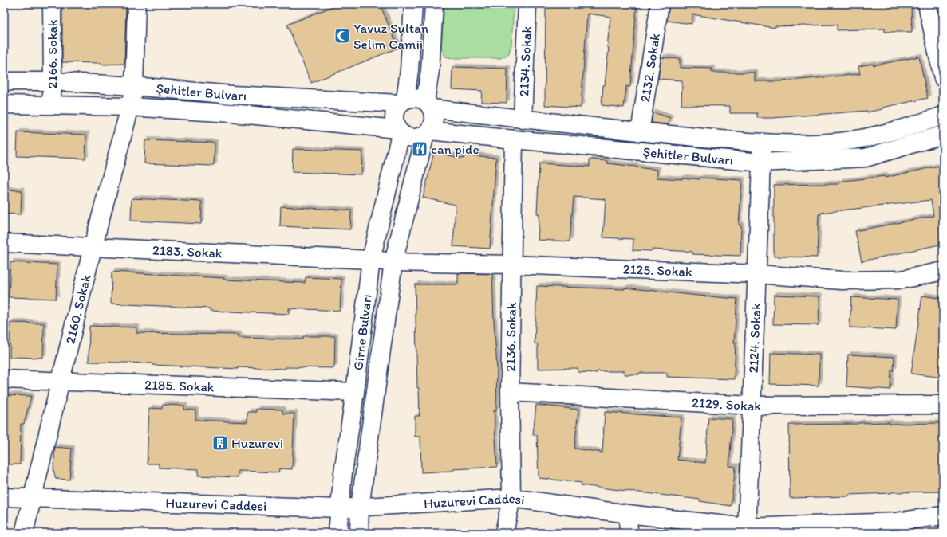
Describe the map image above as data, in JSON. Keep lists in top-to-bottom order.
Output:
{
  "streets": {
    "street": [
      "2166. Sokak",
      "2134. Sokak",
      "2132. Sokak",
      "Şehitler Bulvarı",
      "2183. Sokak",
      "2125. Sokak",
      "2160. Sokak",
      "Girne Bulvarı",
      "2136. Sokak",
      "2124. Sokak",
      "2185. Sokak",
      "2129. Sokak",
      "Huzurevi Caddesi"
    ]
  },
  "crossings": [
    ["2166. Sokak", "Şehitler Bulvarı"],
    ["2134. Sokak", "Şehitler Bulvarı"],
    ["2132. Sokak", "Şehitler Bulvarı"],
    ["Şehitler Bulvarı", "2160. Sokak"],
    ["Şehitler Bulvarı", "Girne Bulvarı"],
    ["Şehitler Bulvarı", "2136. Sokak"],
    ["Şehitler Bulvarı", "2124. Sokak"],
    ["2183. Sokak", "2125. Sokak"],
    ["2183. Sokak", "2160. Sokak"],
    ["2183. Sokak", "Girne Bulvarı"],
    ["2125. Sokak", "Girne Bulvarı"],
    ["2125. Sokak", "2136. Sokak"],
    ["2125. Sokak", "2124. Sokak"],
    ["2160. Sokak", "2185. Sokak"],
    ["2160. Sokak", "Huzurevi Caddesi"],
    ["Girne Bulvarı", "2185. Sokak"],
    ["Girne Bulvarı", "Huzurevi Caddesi"],
    ["2136. Sokak", "2129. Sokak"],
    ["2136. Sokak", "Huzurevi Caddesi"],
    ["2124. Sokak", "2129. Sokak"],
    ["2124. Sokak", "Huzurevi Caddesi"]
  ],
  "places": {
    "mosque": ["Yavuz Sultan Selim Camii"],
    "restaurant": ["can pide"],
    "building": ["Huzurevi"]
  }
}
